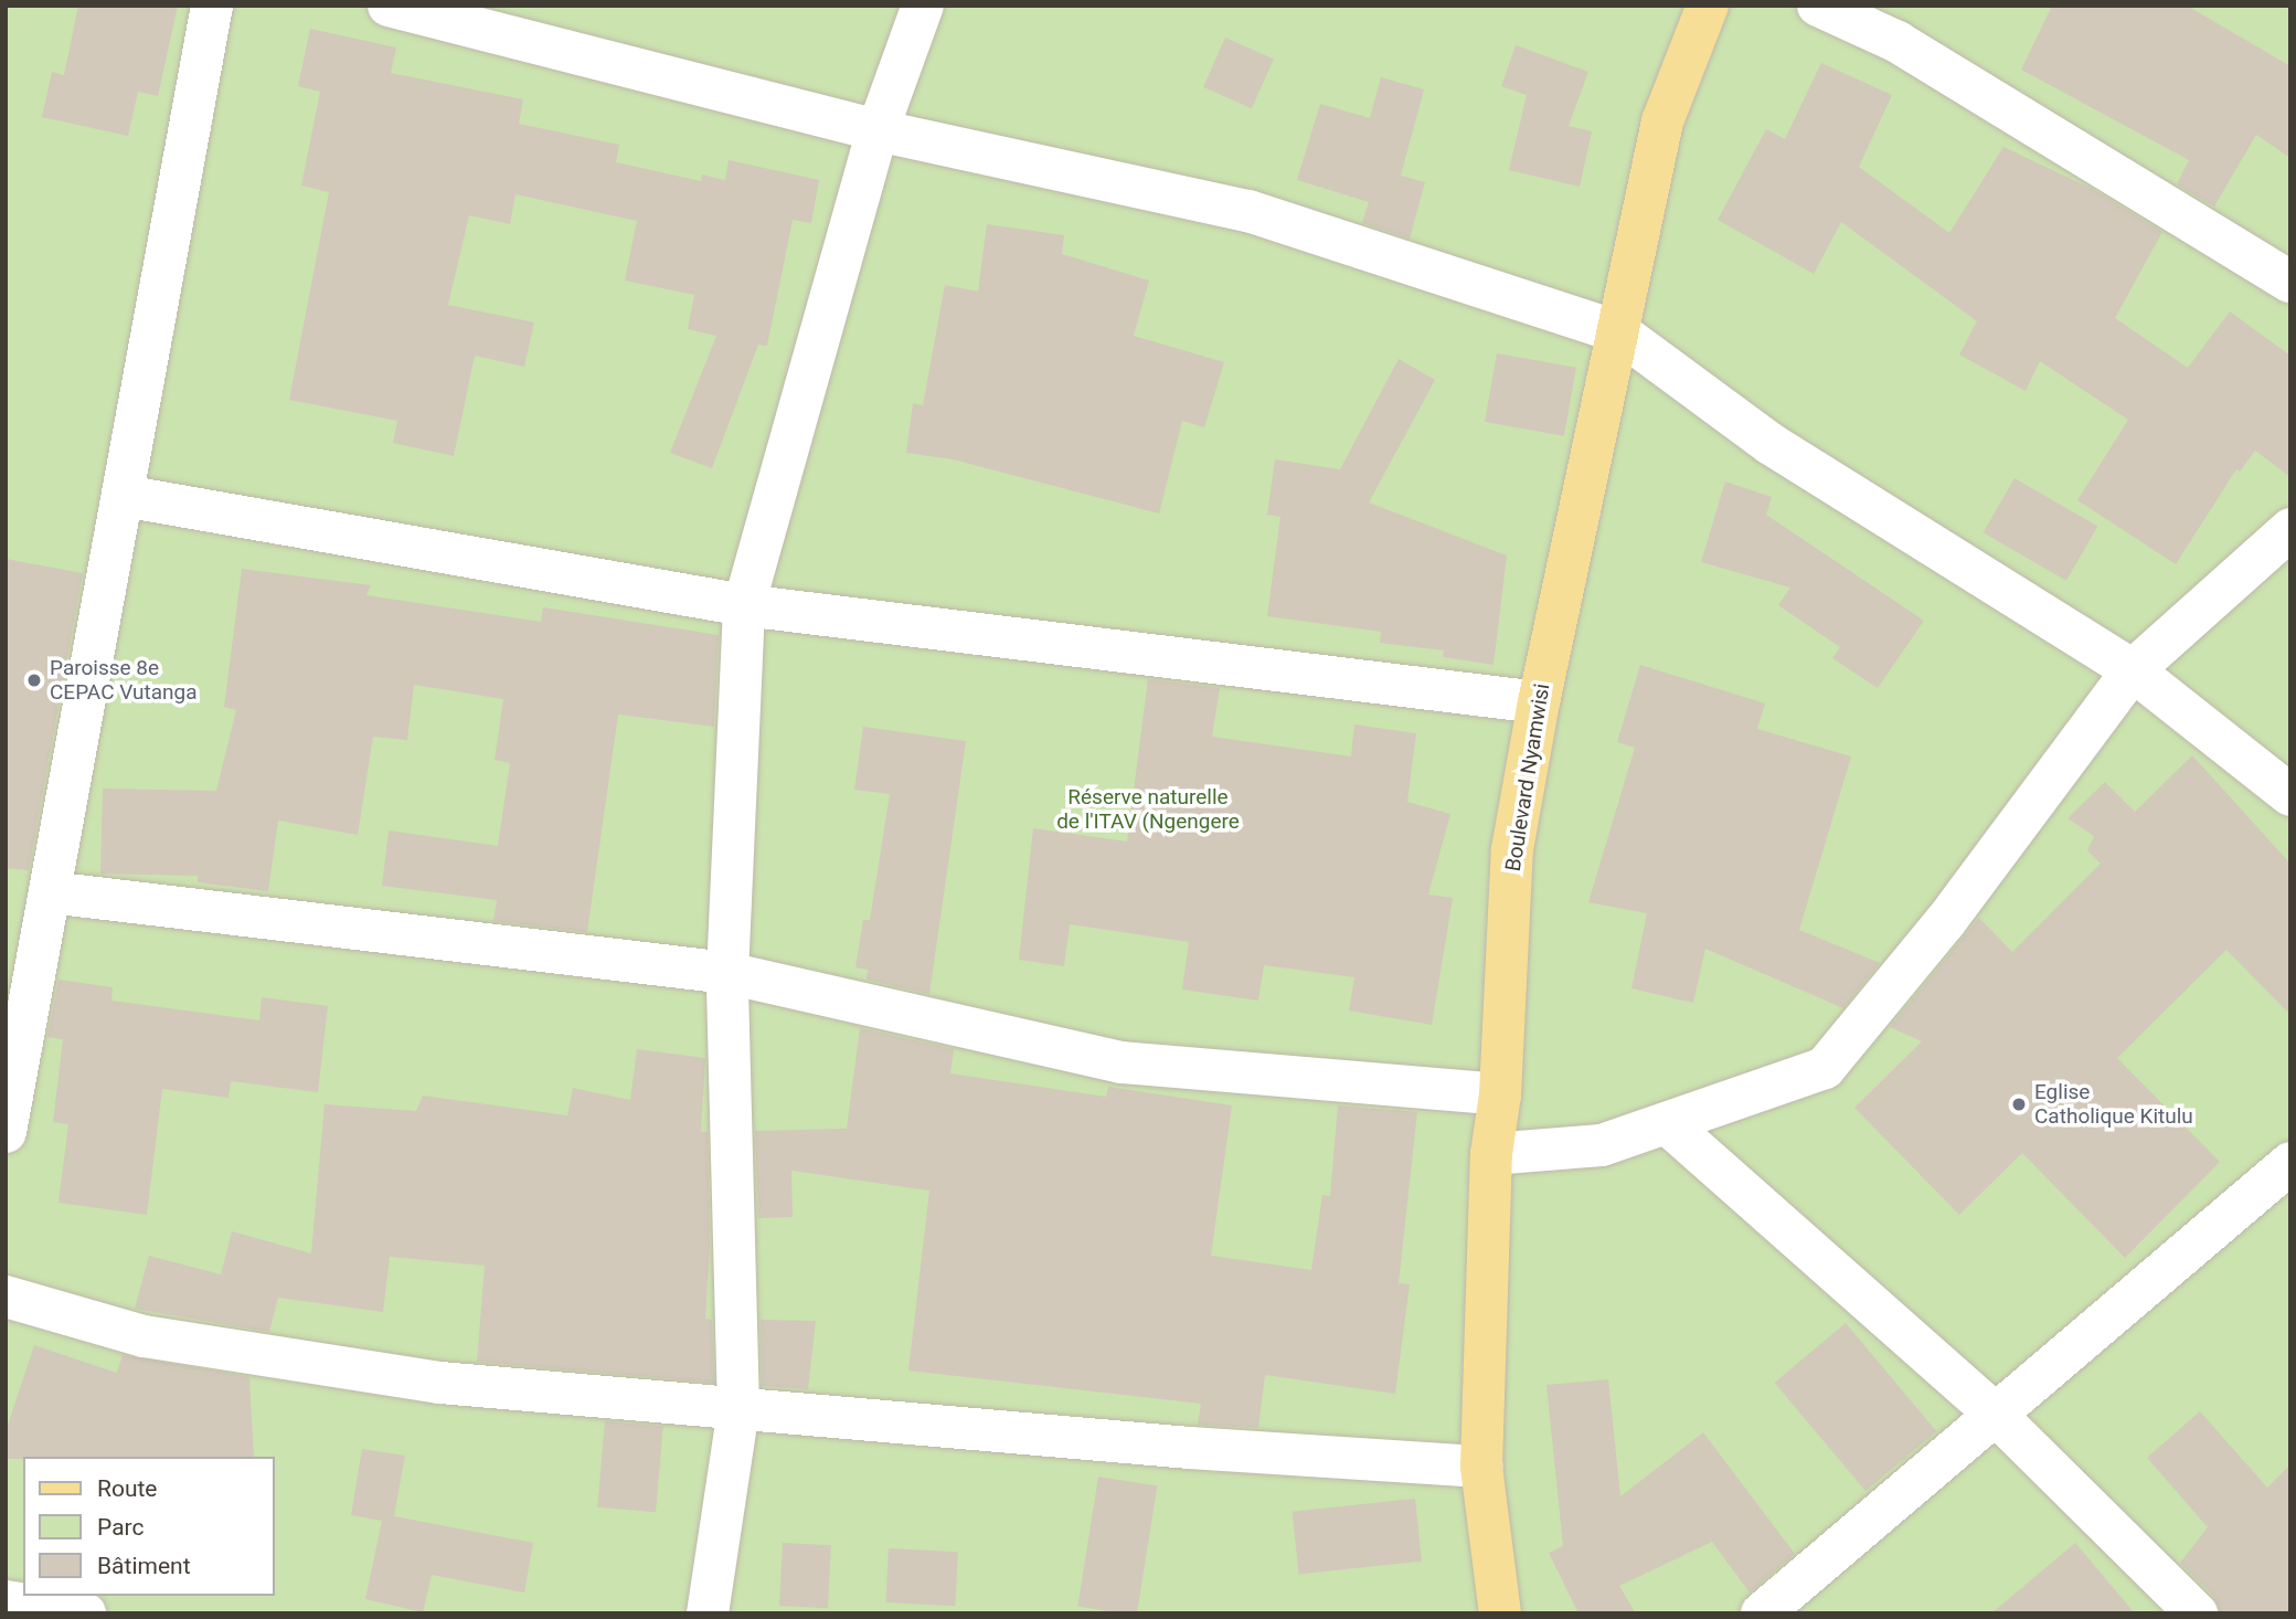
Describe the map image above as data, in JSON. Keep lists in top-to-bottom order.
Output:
{
  "streets": {
    "main road": ["Boulevard Nyamwisi"]
  },
  "parks": ["Réserve naturelle de l'ITAV (Ngengere"],
  "places": ["Paroisse 8e CEPAC Vutanga", "Eglise Catholique Kitulu"],
  "legend": ["Route", "Parc", "Bâtiment"]
}
